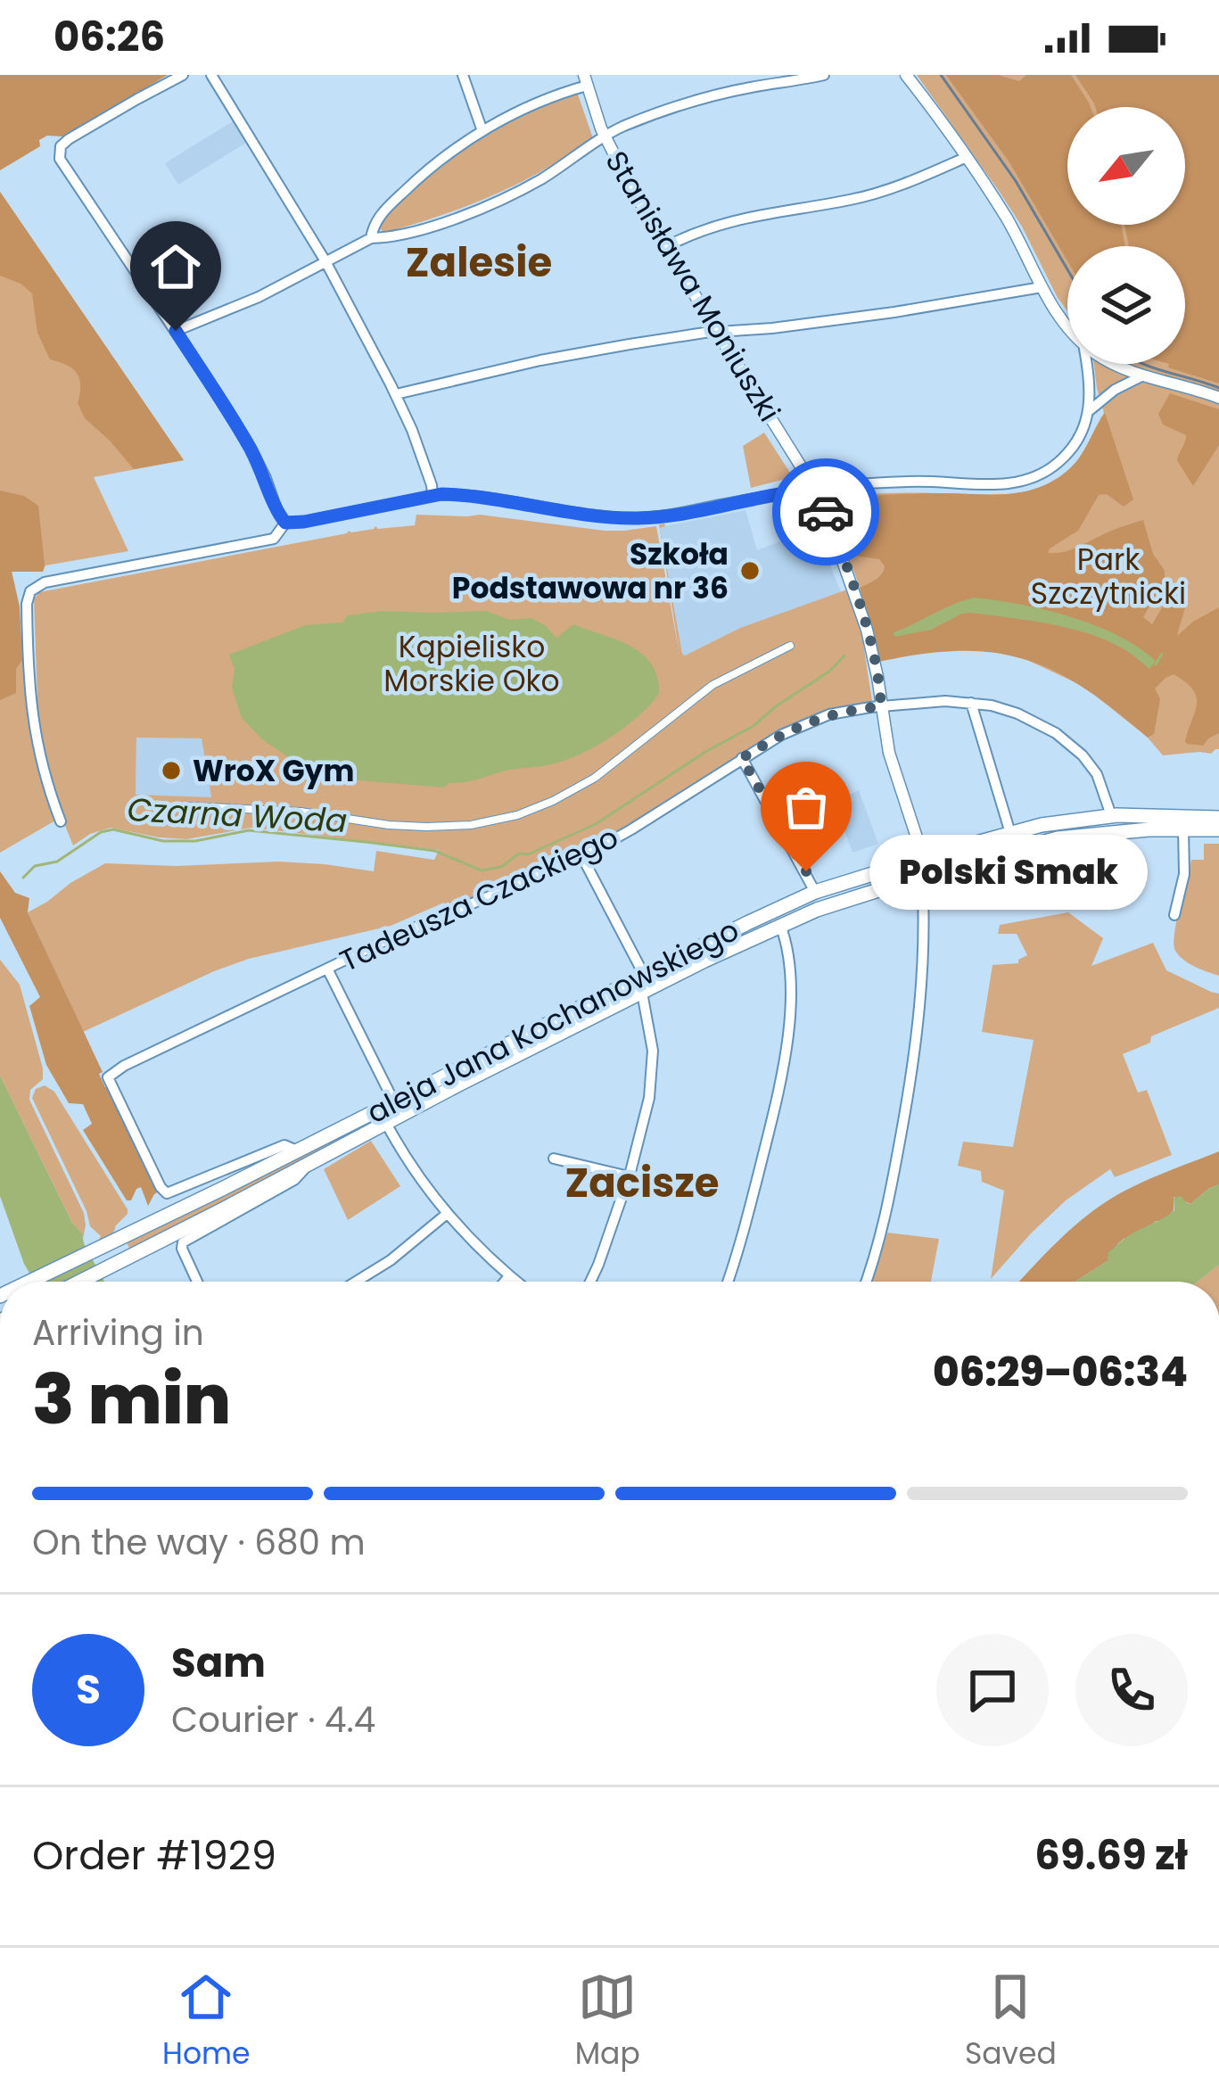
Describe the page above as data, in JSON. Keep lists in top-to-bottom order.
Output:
{
  "streets": {
    "main road": ["aleja Jana Kochanowskiego"],
    "street": ["Stanisława Moniuszki", "Tadeusza Czackiego"]
  },
  "crossings": [
    ["Stanisława Moniuszki", "Tadeusza Czackiego"],
    ["Stanisława Moniuszki", "aleja Jana Kochanowskiego"],
    ["Tadeusza Czackiego", "aleja Jana Kochanowskiego"]
  ],
  "districts": ["Zalesie", "Zacisze"],
  "water": ["Czarna Woda"],
  "parks": ["Park Szczytnicki", "Kąpielisko Morskie Oko"],
  "places": ["Szkoła Podstawowa nr 36", "WroX Gym", "Polski Smak"],
  "north": "bottom left",
  "page": {
    "status": "06:26",
    "bubble": "Polski Smak",
    "heading": ["3 min", "Arriving in", "06:29–06:34"],
    "panel": [
      "Sam",
      "Courier · 4.4",
      "Order #1929",
      "69.69 zł"
    ],
    "bar": "On the way · 680 m",
    "round": "S",
    "tabs": ["Home", "Map", "Saved"]
  }
}
